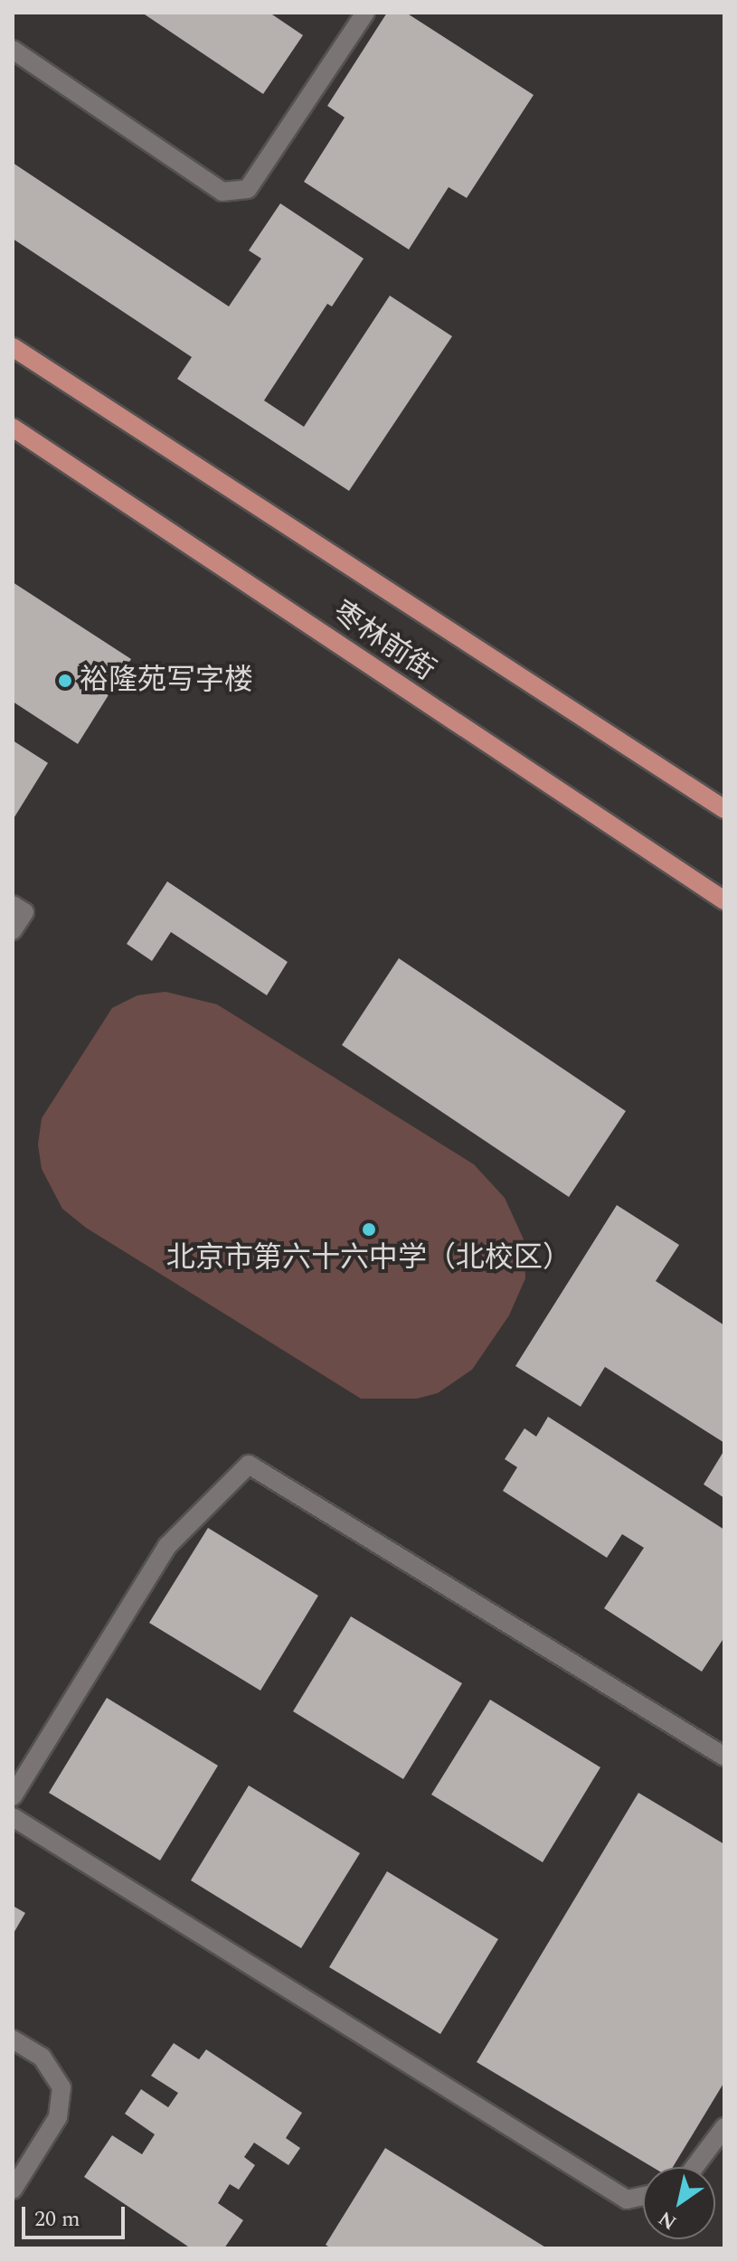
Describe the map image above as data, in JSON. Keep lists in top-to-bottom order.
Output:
{
  "streets": {
    "main road": ["枣林前街"]
  },
  "places": ["裕隆苑写字楼", "北京市第六十六中学（北校区）"],
  "scale_bar": "20 m",
  "north": "bottom left"
}
